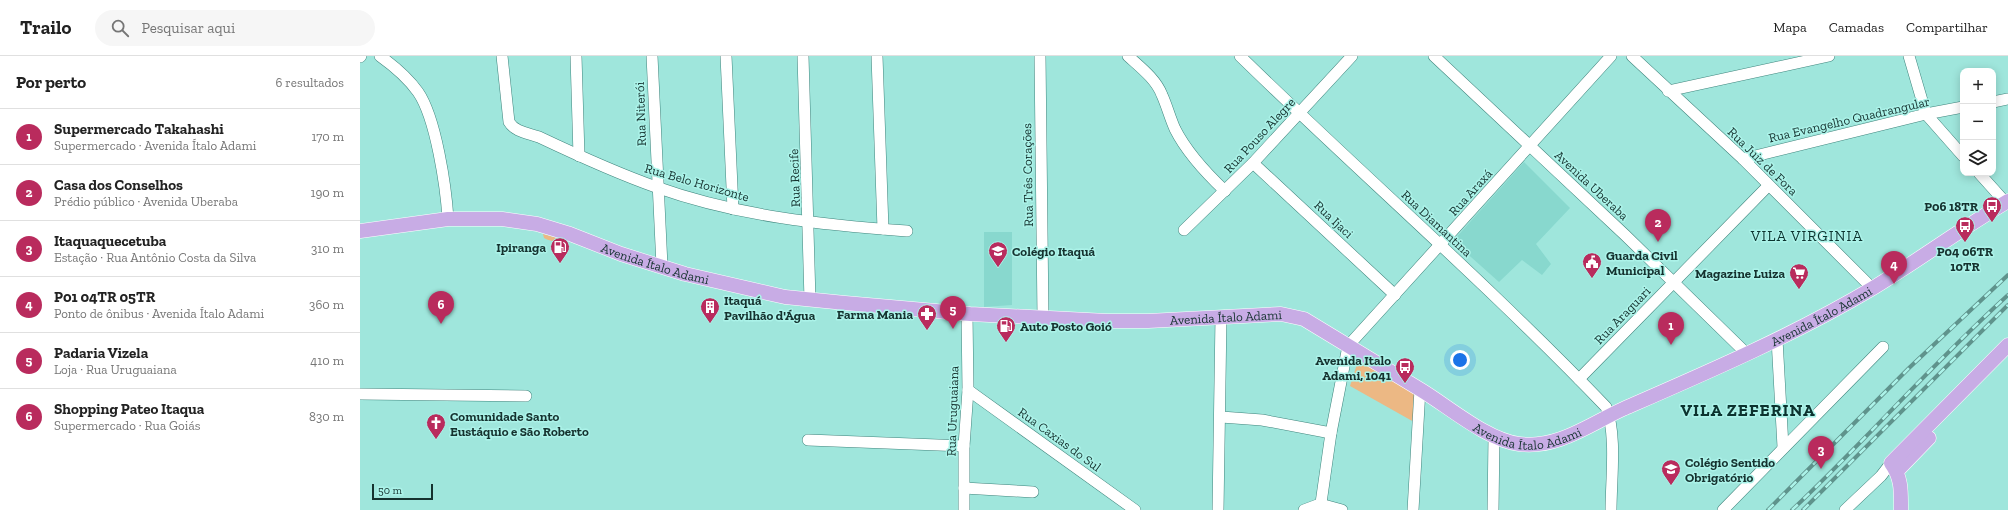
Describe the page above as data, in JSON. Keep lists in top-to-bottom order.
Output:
{
  "streets": {
    "main road": ["Avenida Ítalo Adami"],
    "street": [
      "Rua Niterói",
      "Rua Evangelho Quadrangular",
      "Rua Pouso Alegre",
      "Rua Juiz de Fora",
      "Rua Três Corações",
      "Rua Recife",
      "Rua Belo Horizonte",
      "Avenida Uberaba",
      "Rua Araxá",
      "Rua Ijaci",
      "Rua Diamantina",
      "Rua Araguari",
      "Rua Uruguaiana",
      "Rua Caxias do Sul"
    ]
  },
  "crossings": [
    ["Rua Niterói", "Rua Belo Horizonte"],
    ["Rua Niterói", "Avenida Ítalo Adami"],
    ["Rua Evangelho Quadrangular", "Rua Juiz de Fora"],
    ["Rua Pouso Alegre", "Rua Ijaci"],
    ["Rua Pouso Alegre", "Rua Diamantina"],
    ["Rua Juiz de Fora", "Avenida Ítalo Adami"],
    ["Rua Juiz de Fora", "Rua Araguari"],
    ["Rua Três Corações", "Avenida Ítalo Adami"],
    ["Rua Recife", "Rua Belo Horizonte"],
    ["Rua Recife", "Avenida Ítalo Adami"],
    ["Avenida Uberaba", "Rua Araxá"],
    ["Avenida Uberaba", "Avenida Ítalo Adami"],
    ["Avenida Uberaba", "Rua Araguari"],
    ["Rua Araxá", "Rua Ijaci"],
    ["Rua Araxá", "Rua Diamantina"],
    ["Rua Araxá", "Avenida Ítalo Adami"],
    ["Rua Diamantina", "Avenida Ítalo Adami"],
    ["Rua Diamantina", "Rua Araguari"],
    ["Avenida Ítalo Adami", "Rua Uruguaiana"],
    ["Rua Uruguaiana", "Rua Caxias do Sul"]
  ],
  "districts": ["VILA VIRGINIA", "VILA ZEFERINA"],
  "places": {
    "bus stop": ["P06 18TR", "P04 06TR 10TR", "Avenida Italo Adami, 1041"],
    "fuel station": ["Ipiranga", "Auto Posto Goió"],
    "school or university": ["Colégio Itaquá", "Colégio Sentido Obrigatório"],
    "public building": ["Guarda Civil Municipal"],
    "supermarket": ["Magazine Luiza"],
    "building": ["Itaquá Pavilhão d'Água"],
    "pharmacy": ["Farma Mania"],
    "church": ["Comunidade Santo Eustáquio e São Roberto"]
  },
  "scale_bar": "50 m",
  "page": {
    "header": "Trailo",
    "search": "Pesquisar aqui",
    "nav": ["Mapa", "Camadas", "Compartilhar"],
    "heading": ["Por perto", "6 resultados"],
    "map_buttons": ["+", "−"],
    "list": [
      {
        "mark": "1",
        "name": "Supermercado Takahashi",
        "note": "Supermercado · Avenida Ítalo Adami",
        "value": "170 m"
      },
      {
        "mark": "2",
        "name": "Casa dos Conselhos",
        "note": "Prédio público · Avenida Uberaba",
        "value": "190 m"
      },
      {
        "mark": "3",
        "name": "Itaquaquecetuba",
        "note": "Estação · Rua Antônio Costa da Silva",
        "value": "310 m"
      },
      {
        "mark": "4",
        "name": "P01 04TR 05TR",
        "note": "Ponto de ônibus · Avenida Ítalo Adami",
        "value": "360 m"
      },
      {
        "mark": "5",
        "name": "Padaria Vizela",
        "note": "Loja · Rua Uruguaiana",
        "value": "410 m"
      },
      {
        "mark": "6",
        "name": "Shopping Pateo Itaqua",
        "note": "Supermercado · Rua Goiás",
        "value": "830 m"
      }
    ],
    "pins": [
      "2",
      "4",
      "6",
      "5",
      "1",
      "3"
    ],
    "scale": "50 m"
  }
}
